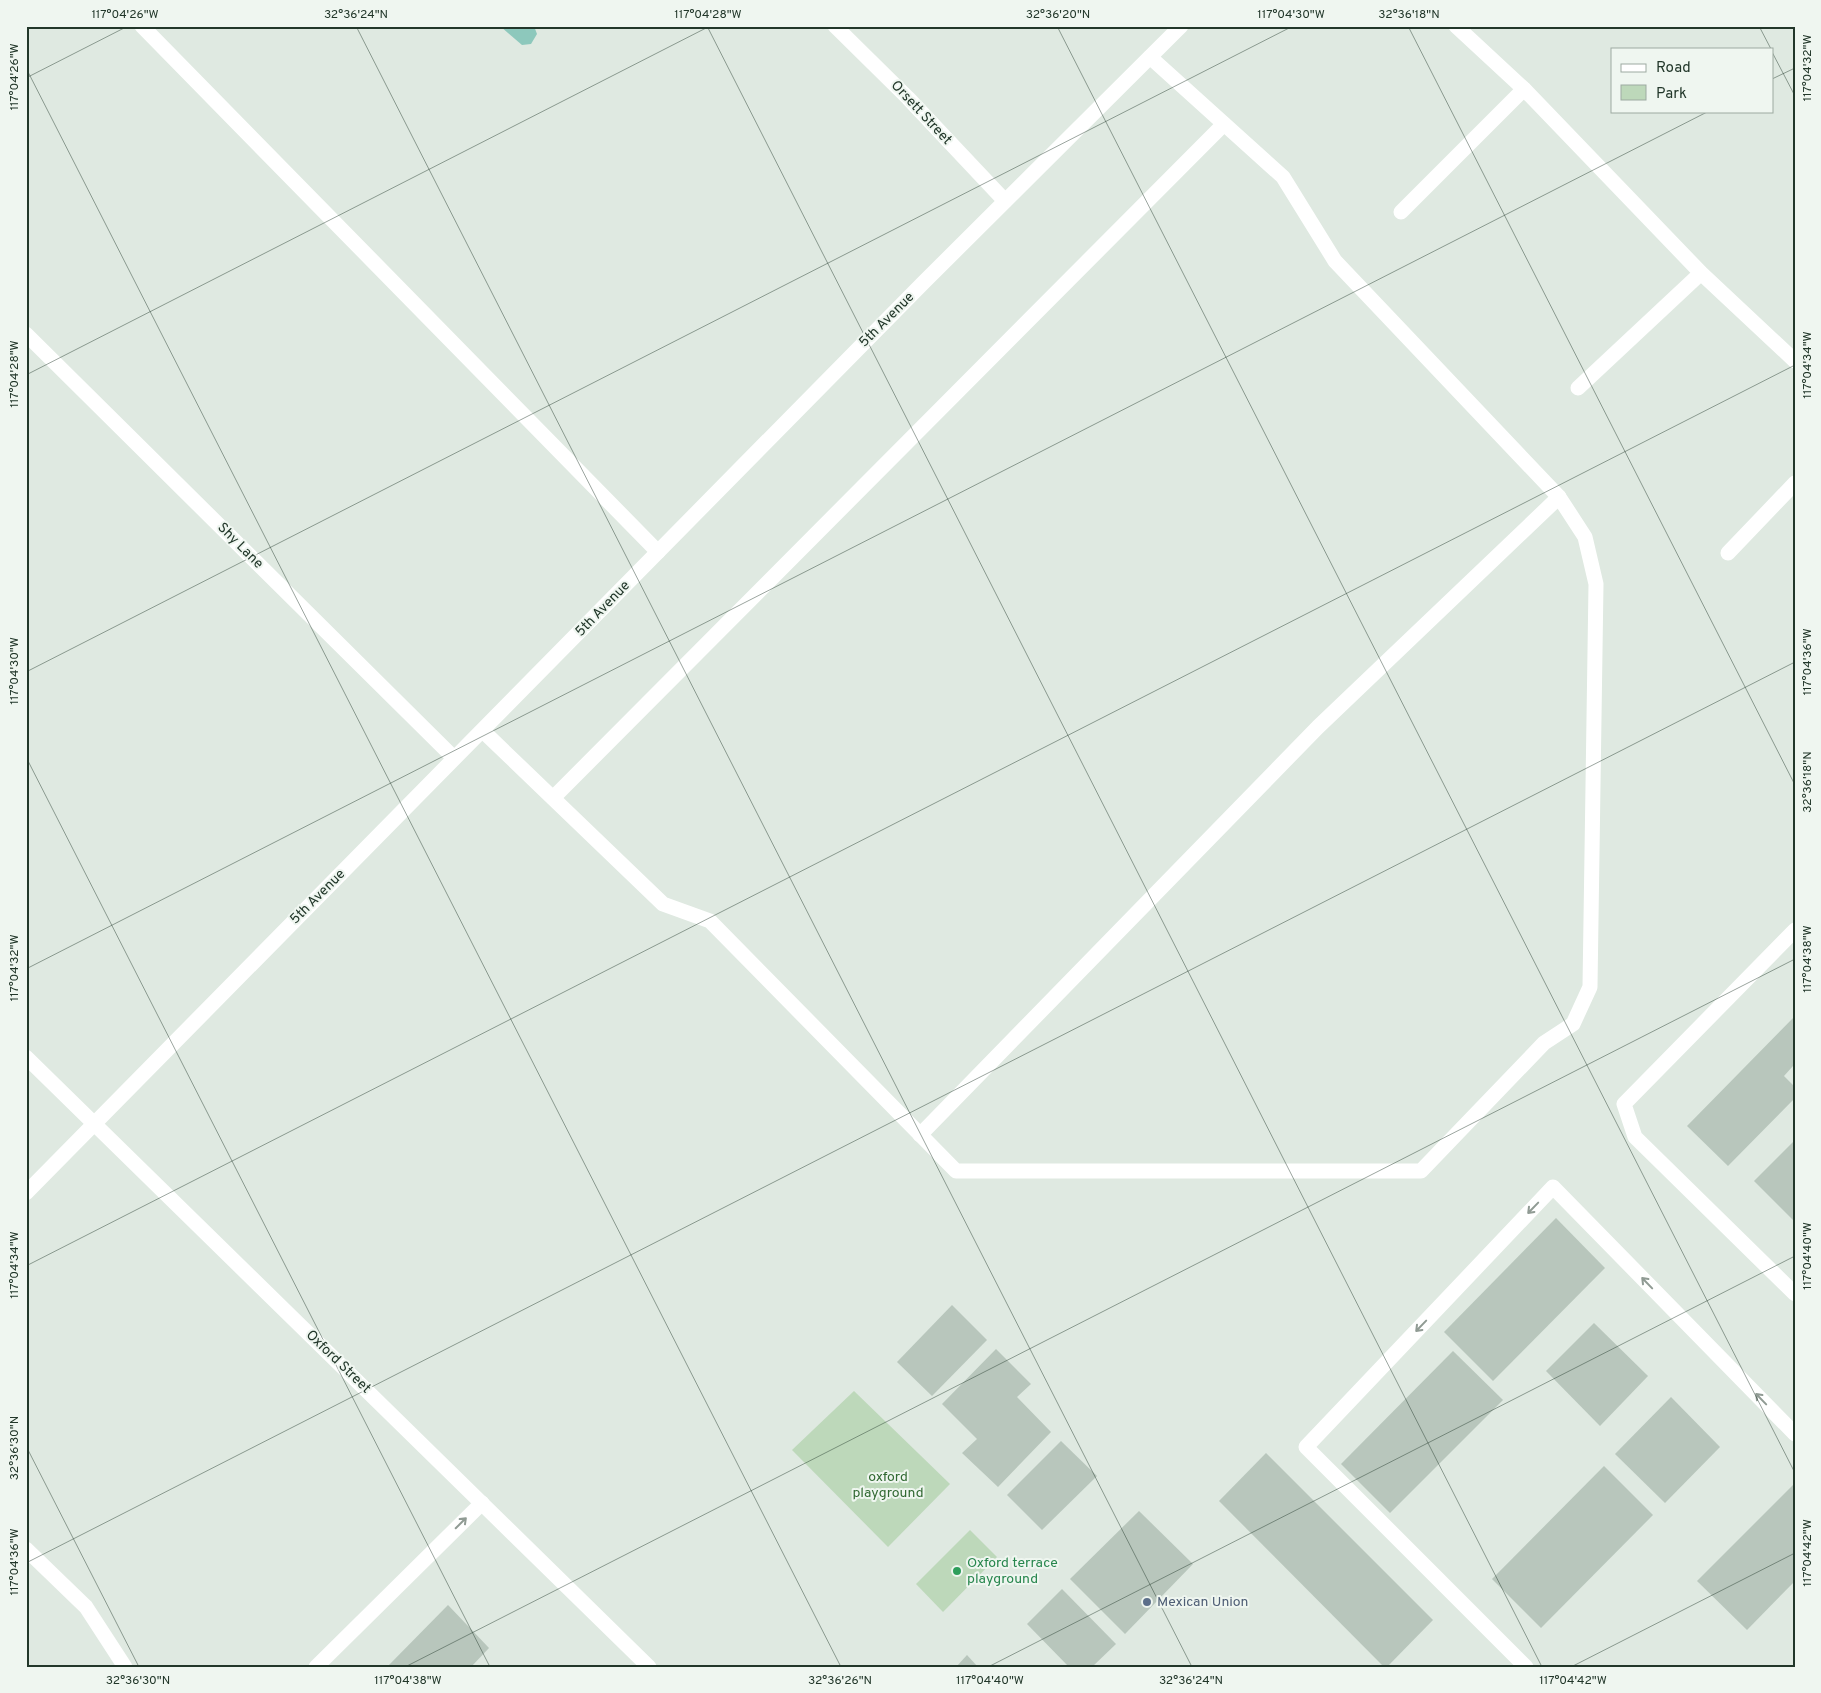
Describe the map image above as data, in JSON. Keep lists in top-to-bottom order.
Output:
{
  "streets": {
    "street": [
      "Orsett Street",
      "5th Avenue",
      "Shy Lane",
      "Oxford Street"
    ]
  },
  "crossings": [
    ["Orsett Street", "5th Avenue"],
    ["5th Avenue", "Shy Lane"],
    ["5th Avenue", "Oxford Street"]
  ],
  "parks": ["oxford playground"],
  "places": ["Oxford terrace playground", "Mexican Union"],
  "legend": ["Road", "Park"],
  "coordinates": [
    "117°04'26\"W",
    "32°36'24\"N",
    "117°04'28\"W",
    "32°36'20\"N",
    "117°04'30\"W",
    "32°36'18\"N",
    "117°04'32\"W",
    "117°04'34\"W",
    "117°04'36\"W",
    "117°04'38\"W",
    "117°04'40\"W",
    "32°36'30\"N",
    "117°04'42\"W",
    "32°36'26\"N"
  ]
}
